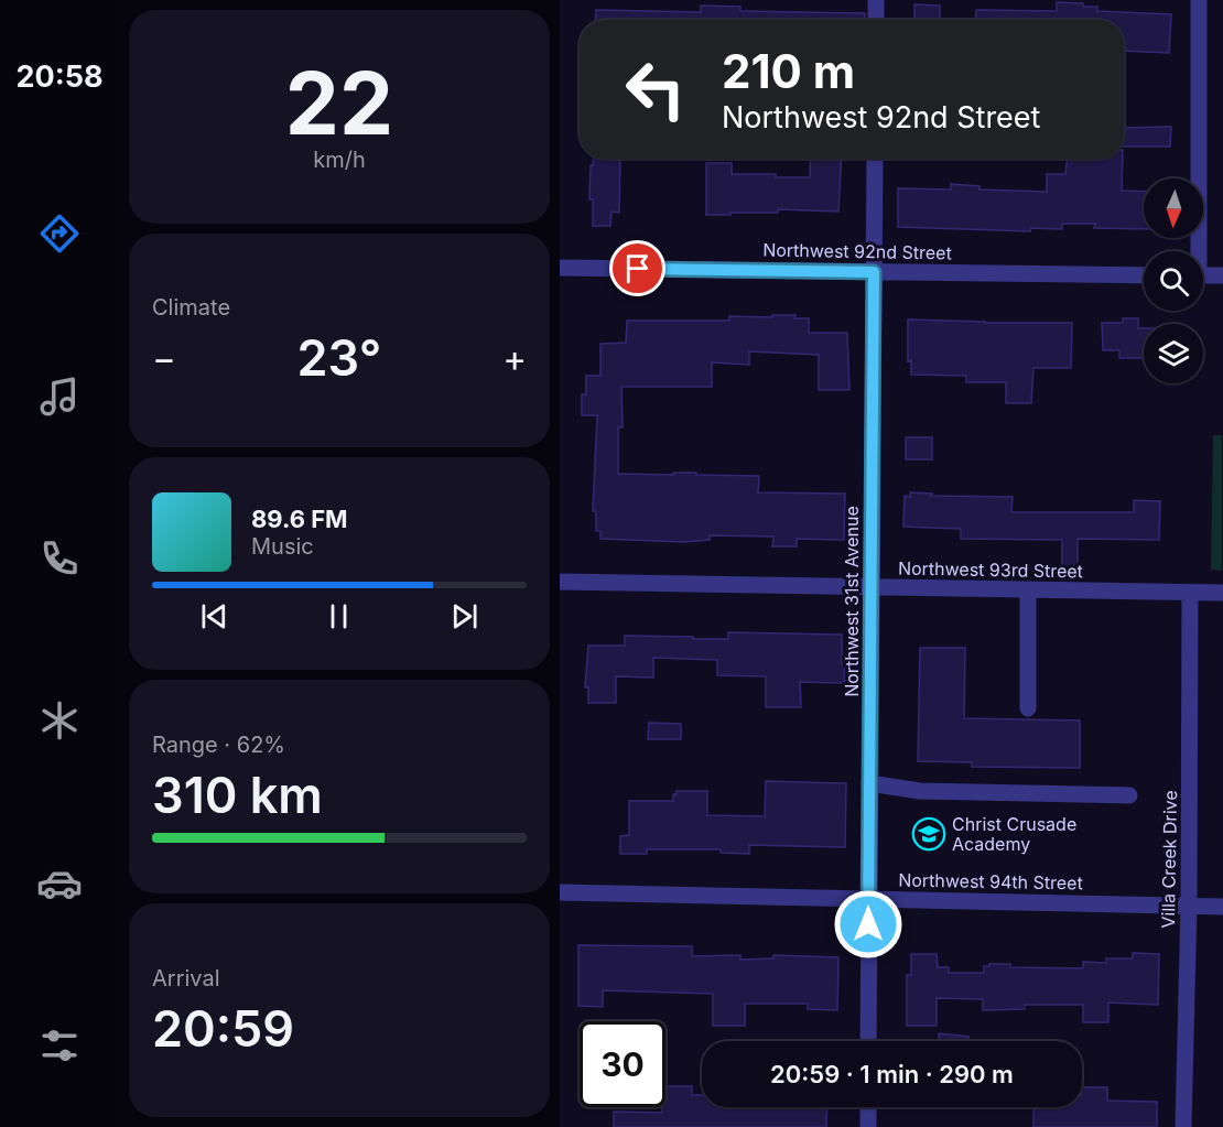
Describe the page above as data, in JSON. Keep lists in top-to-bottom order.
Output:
{
  "streets": {
    "street": [
      "Northwest 92nd Street",
      "Northwest 93rd Street",
      "Northwest 31st Avenue",
      "Villa Creek Drive",
      "Northwest 94th Street"
    ]
  },
  "crossings": [
    ["Northwest 92nd Street", "Northwest 31st Avenue"],
    ["Northwest 93rd Street", "Northwest 31st Avenue"],
    ["Northwest 93rd Street", "Villa Creek Drive"],
    ["Northwest 31st Avenue", "Northwest 94th Street"],
    ["Villa Creek Drive", "Northwest 94th Street"]
  ],
  "places": {
    "school or university": ["Christ Crusade Academy"]
  },
  "north": "bottom",
  "page": {
    "tabs": "20:58",
    "tile": [
      ["22", "km/h"],
      "Climate",
      ["Range · 62%", "310 km"],
      ["Arrival", "20:59"]
    ],
    "turn": ["210 m", "Northwest 92nd Street"],
    "heat": ["−", "23°", "+"],
    "song": ["89.6 FM", "Music"],
    "limit": "30",
    "trip": "20:59 · 1 min · 290 m"
  }
}
